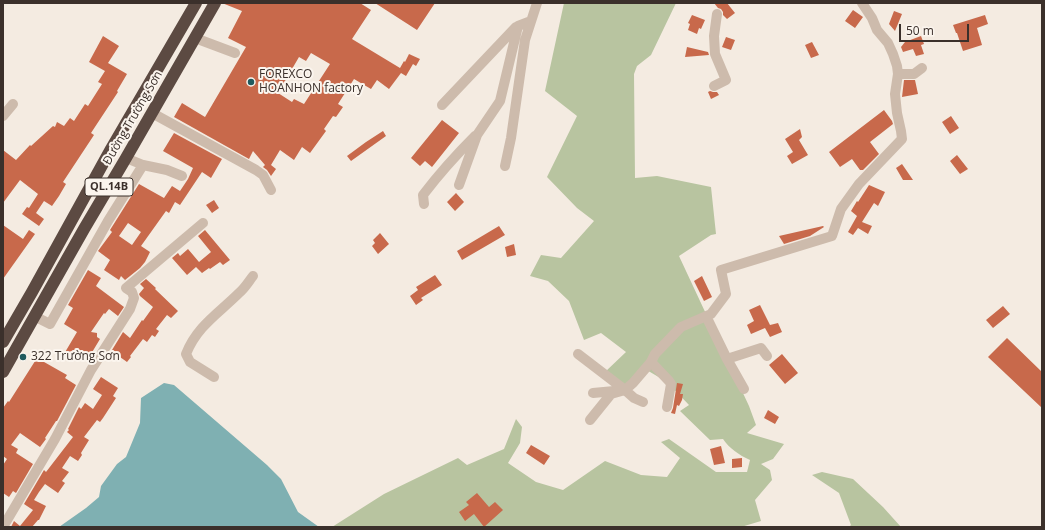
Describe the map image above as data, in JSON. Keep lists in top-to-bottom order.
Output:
{
  "streets": {
    "highway": ["Đường Trường Sơn", "QL.14B"]
  },
  "places": ["FOREXCO HOANHON factory", "322 Trường Sơn"],
  "scale_bar": "50 m"
}
